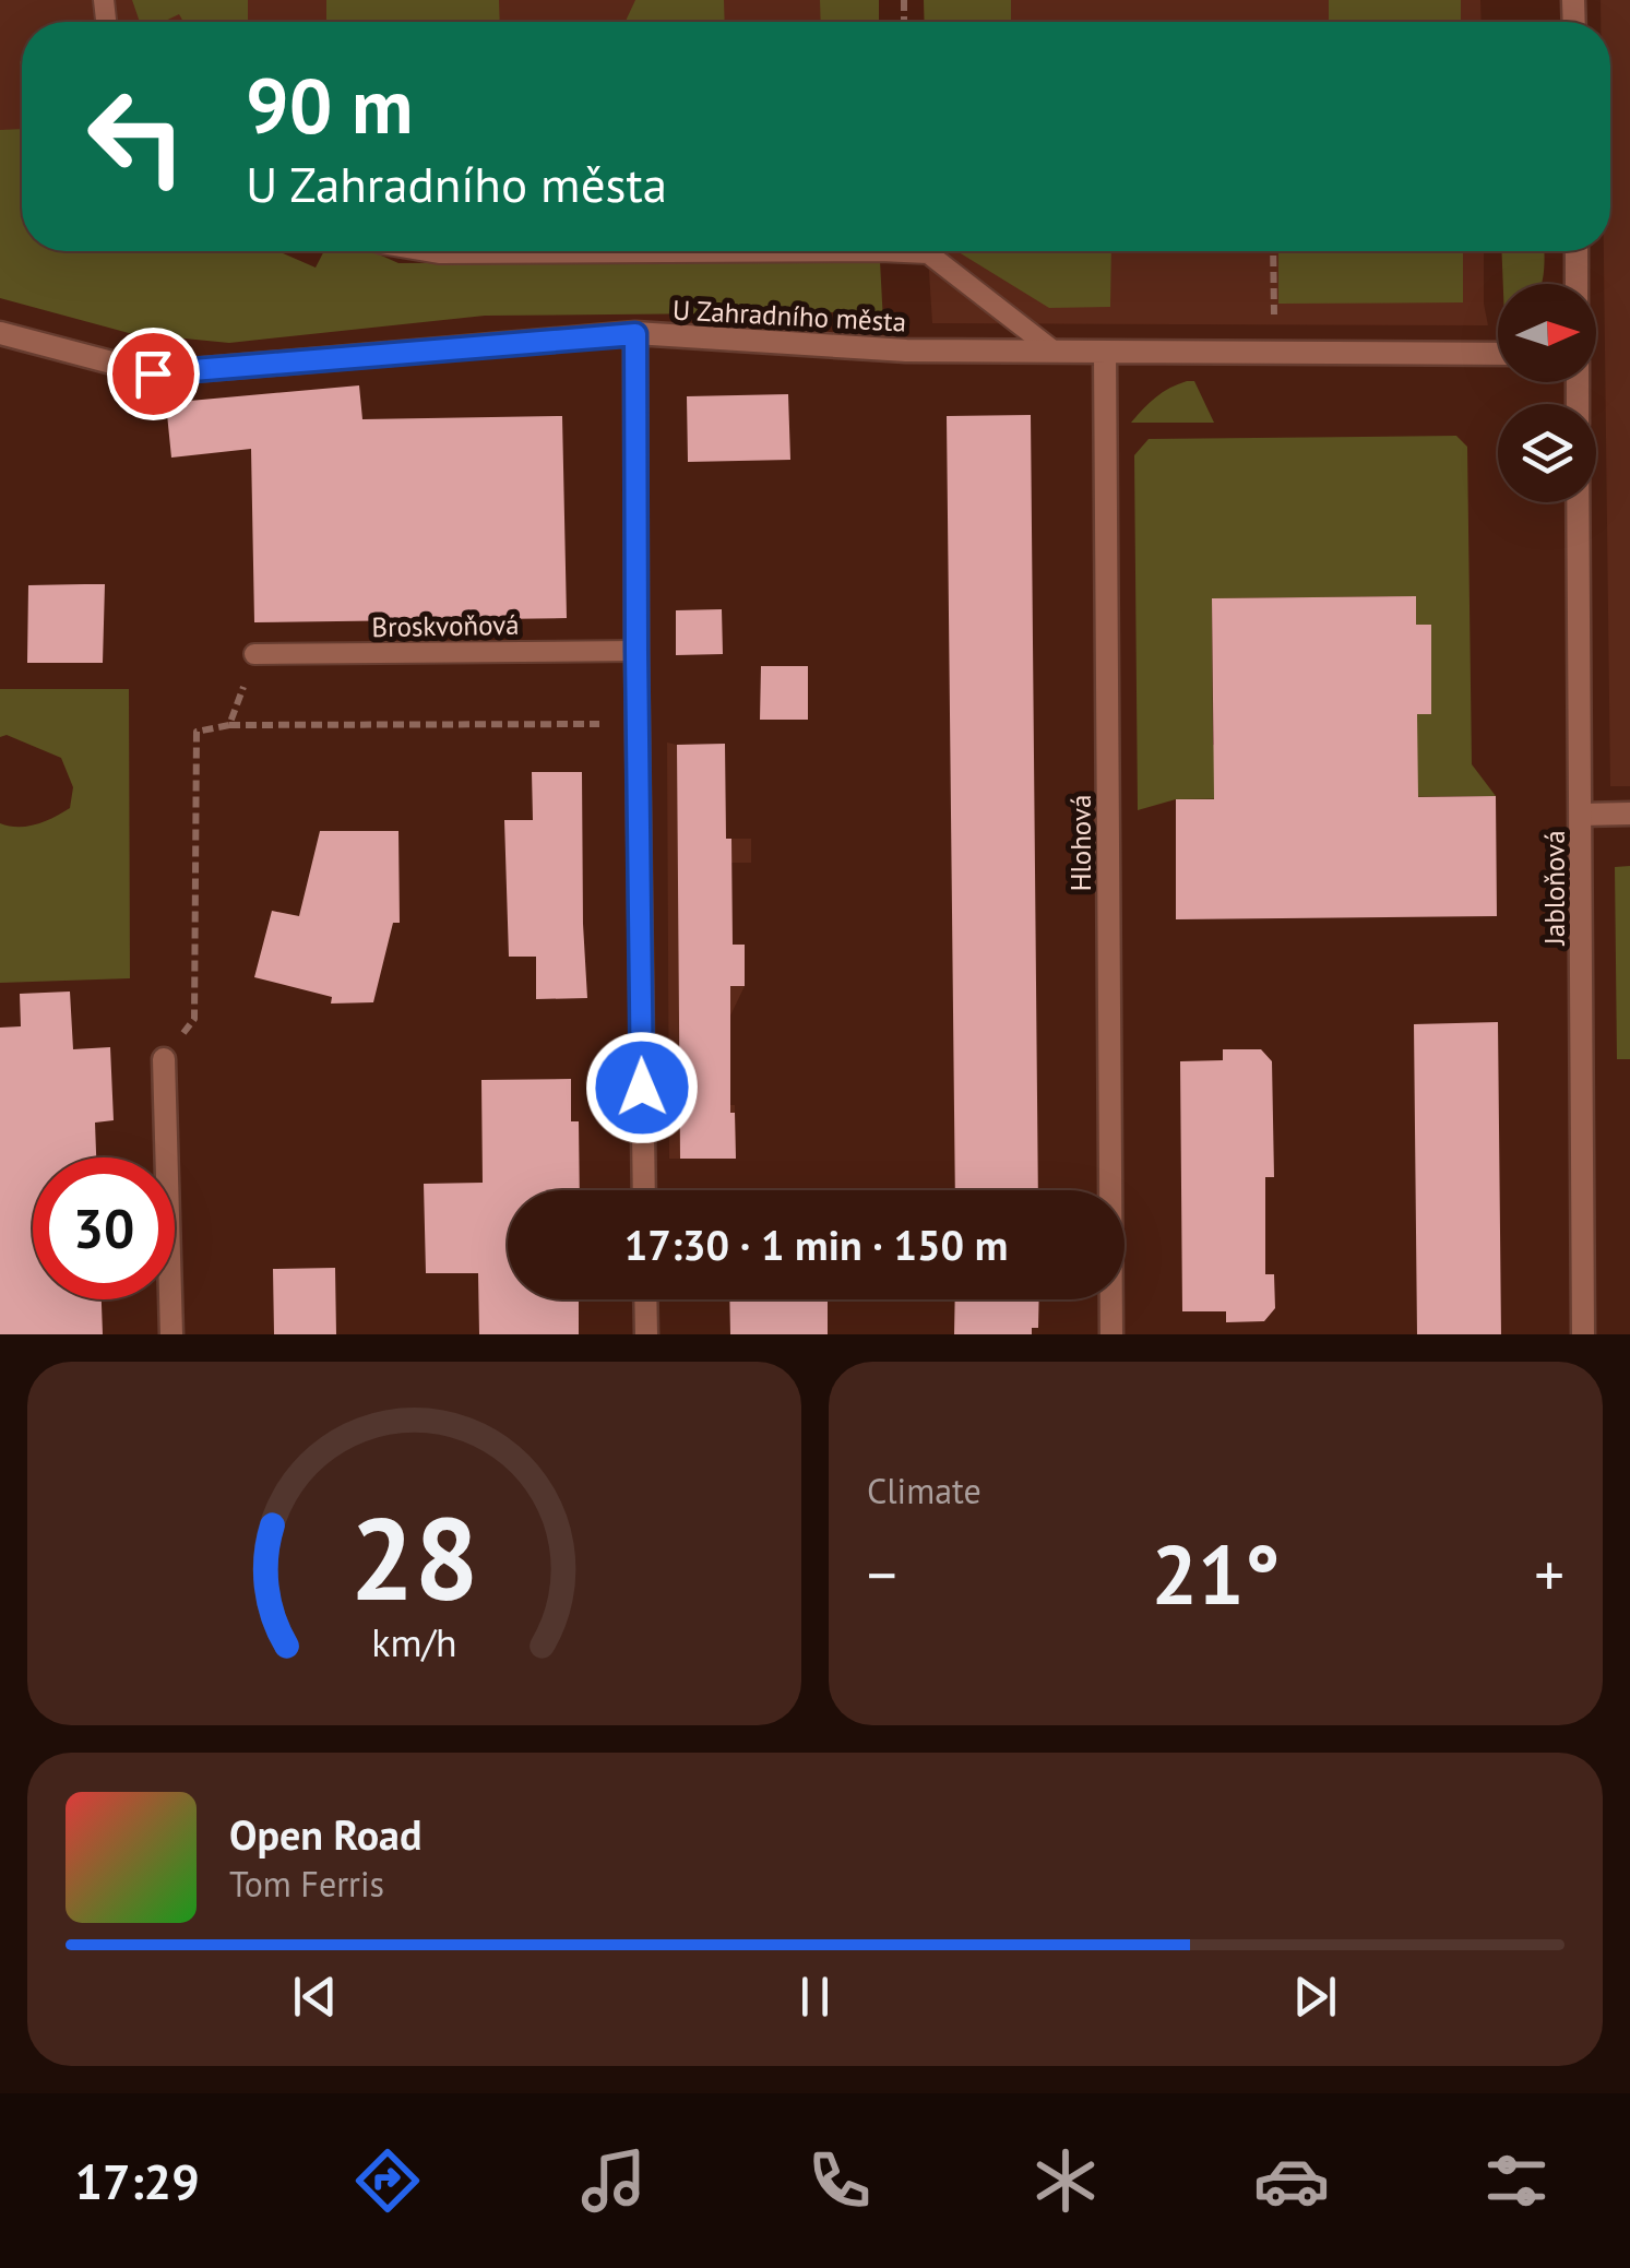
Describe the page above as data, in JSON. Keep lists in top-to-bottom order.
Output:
{
  "streets": {
    "street": ["U Zahradního města", "Hlohová", "Jabloňová"],
    "lane": ["Broskvoňová"]
  },
  "crossings": [
    ["U Zahradního města", "Hlohová"]
  ],
  "north": "right",
  "page": {
    "turn": ["90 m", "U Zahradního města"],
    "limit": "30",
    "trip": "17:30 · 1 min · 150 m",
    "tile": "Climate",
    "heat": ["−", "21°", "+"],
    "song": ["Open Road", "Tom Ferris"],
    "tabs": "17:29",
    "gauge": ["28", "km/h"]
  }
}
